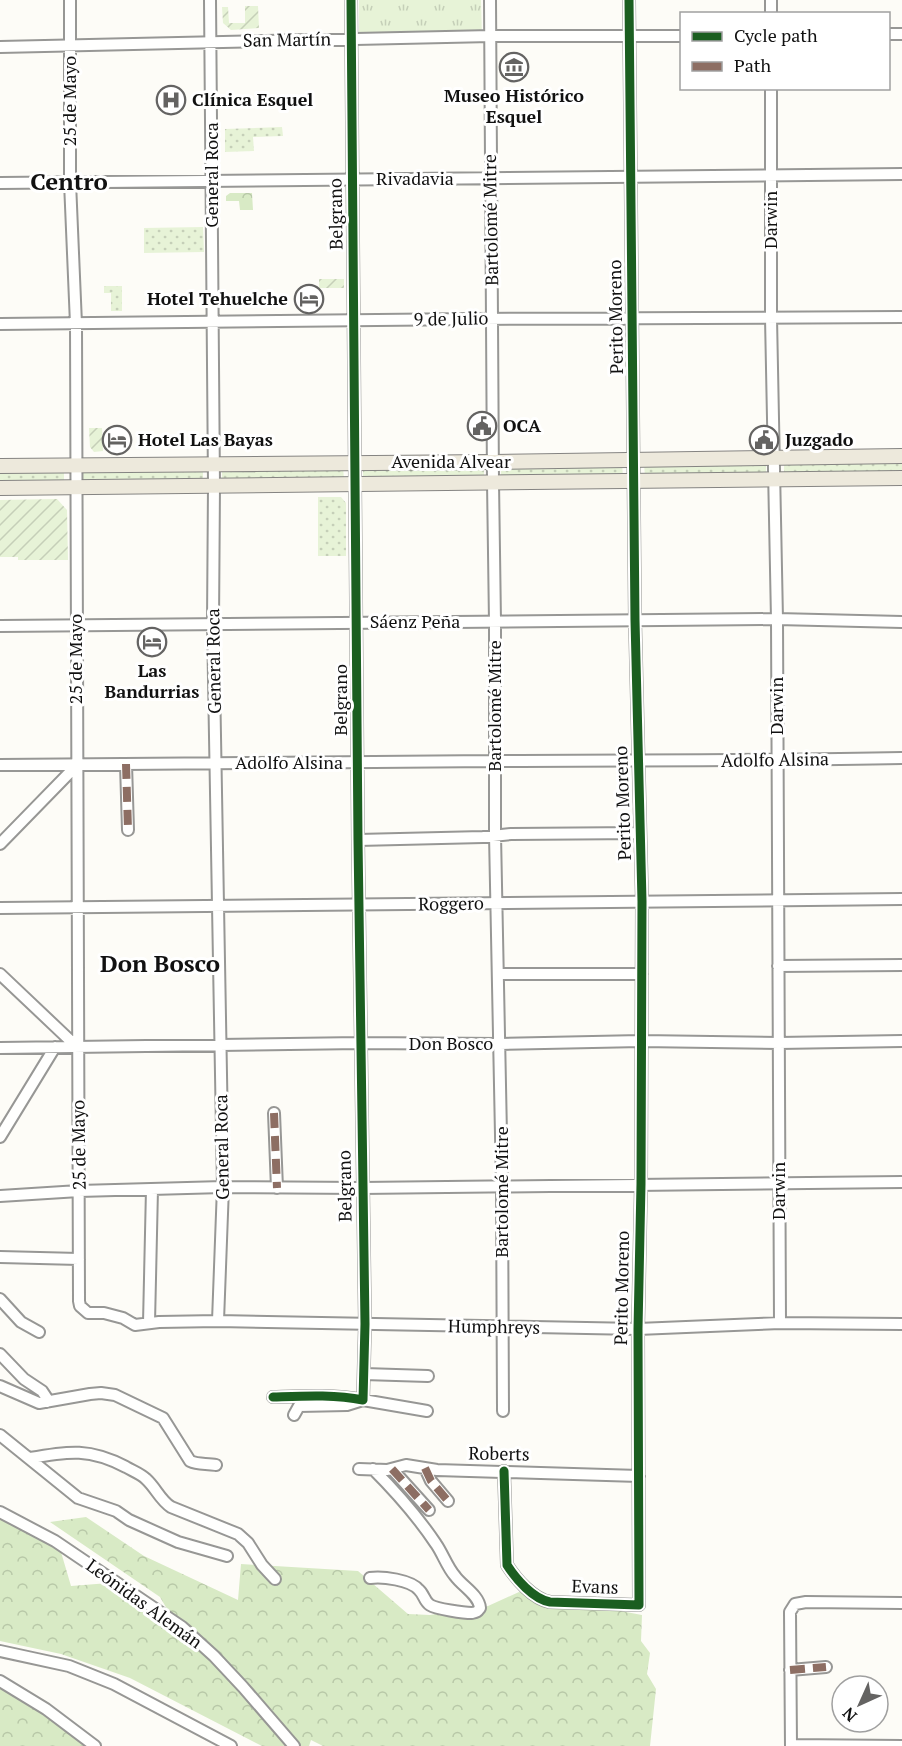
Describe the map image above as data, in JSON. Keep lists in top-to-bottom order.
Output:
{
  "streets": {
    "main road": ["Avenida Alvear"],
    "street": [
      "San Martín",
      "25 de Mayo",
      "General Roca",
      "Rivadavia",
      "Belgrano",
      "Bartolomé Mitre",
      "Darwin",
      "Perito Moreno",
      "9 de Julio",
      "Sáenz Peña",
      "Adolfo Alsina",
      "Roggero",
      "Don Bosco",
      "Humphreys",
      "Roberts",
      "Evans",
      "Leónidas Alemán"
    ]
  },
  "crossings": [
    ["San Martín", "25 de Mayo"],
    ["San Martín", "General Roca"],
    ["San Martín", "Belgrano"],
    ["San Martín", "Bartolomé Mitre"],
    ["San Martín", "Perito Moreno"],
    ["25 de Mayo", "Rivadavia"],
    ["25 de Mayo", "9 de Julio"],
    ["25 de Mayo", "Avenida Alvear"],
    ["25 de Mayo", "Sáenz Peña"],
    ["25 de Mayo", "Adolfo Alsina"],
    ["25 de Mayo", "Roggero"],
    ["25 de Mayo", "Don Bosco"],
    ["25 de Mayo", "Humphreys"],
    ["General Roca", "Rivadavia"],
    ["General Roca", "9 de Julio"],
    ["General Roca", "Avenida Alvear"],
    ["General Roca", "Sáenz Peña"],
    ["General Roca", "Adolfo Alsina"],
    ["General Roca", "Roggero"],
    ["General Roca", "Don Bosco"],
    ["General Roca", "Humphreys"],
    ["Rivadavia", "Belgrano"],
    ["Rivadavia", "Bartolomé Mitre"],
    ["Rivadavia", "Darwin"],
    ["Rivadavia", "Perito Moreno"],
    ["Belgrano", "9 de Julio"],
    ["Belgrano", "Avenida Alvear"],
    ["Belgrano", "Sáenz Peña"],
    ["Belgrano", "Adolfo Alsina"],
    ["Belgrano", "Roggero"],
    ["Belgrano", "Don Bosco"],
    ["Belgrano", "Humphreys"],
    ["Bartolomé Mitre", "9 de Julio"],
    ["Bartolomé Mitre", "Avenida Alvear"],
    ["Bartolomé Mitre", "Sáenz Peña"],
    ["Bartolomé Mitre", "Adolfo Alsina"],
    ["Bartolomé Mitre", "Roggero"],
    ["Bartolomé Mitre", "Don Bosco"],
    ["Bartolomé Mitre", "Humphreys"],
    ["Darwin", "9 de Julio"],
    ["Darwin", "Avenida Alvear"],
    ["Darwin", "Sáenz Peña"],
    ["Darwin", "Adolfo Alsina"],
    ["Darwin", "Roggero"],
    ["Darwin", "Don Bosco"],
    ["Darwin", "Humphreys"],
    ["Perito Moreno", "9 de Julio"],
    ["Perito Moreno", "Avenida Alvear"],
    ["Perito Moreno", "Sáenz Peña"],
    ["Perito Moreno", "Adolfo Alsina"],
    ["Perito Moreno", "Roggero"],
    ["Perito Moreno", "Don Bosco"],
    ["Perito Moreno", "Humphreys"],
    ["Perito Moreno", "Roberts"],
    ["Perito Moreno", "Evans"],
    ["Roberts", "Evans"]
  ],
  "districts": ["Centro", "Don Bosco"],
  "places": {
    "museum": ["Museo Histórico Esquel"],
    "hospital": ["Clínica Esquel"],
    "hotel": ["Hotel Tehuelche", "Hotel Las Bayas", "Las Bandurrias"],
    "public building": ["OCA", "Juzgado"]
  },
  "legend": ["Cycle path", "Path"],
  "north": "bottom left"
}
